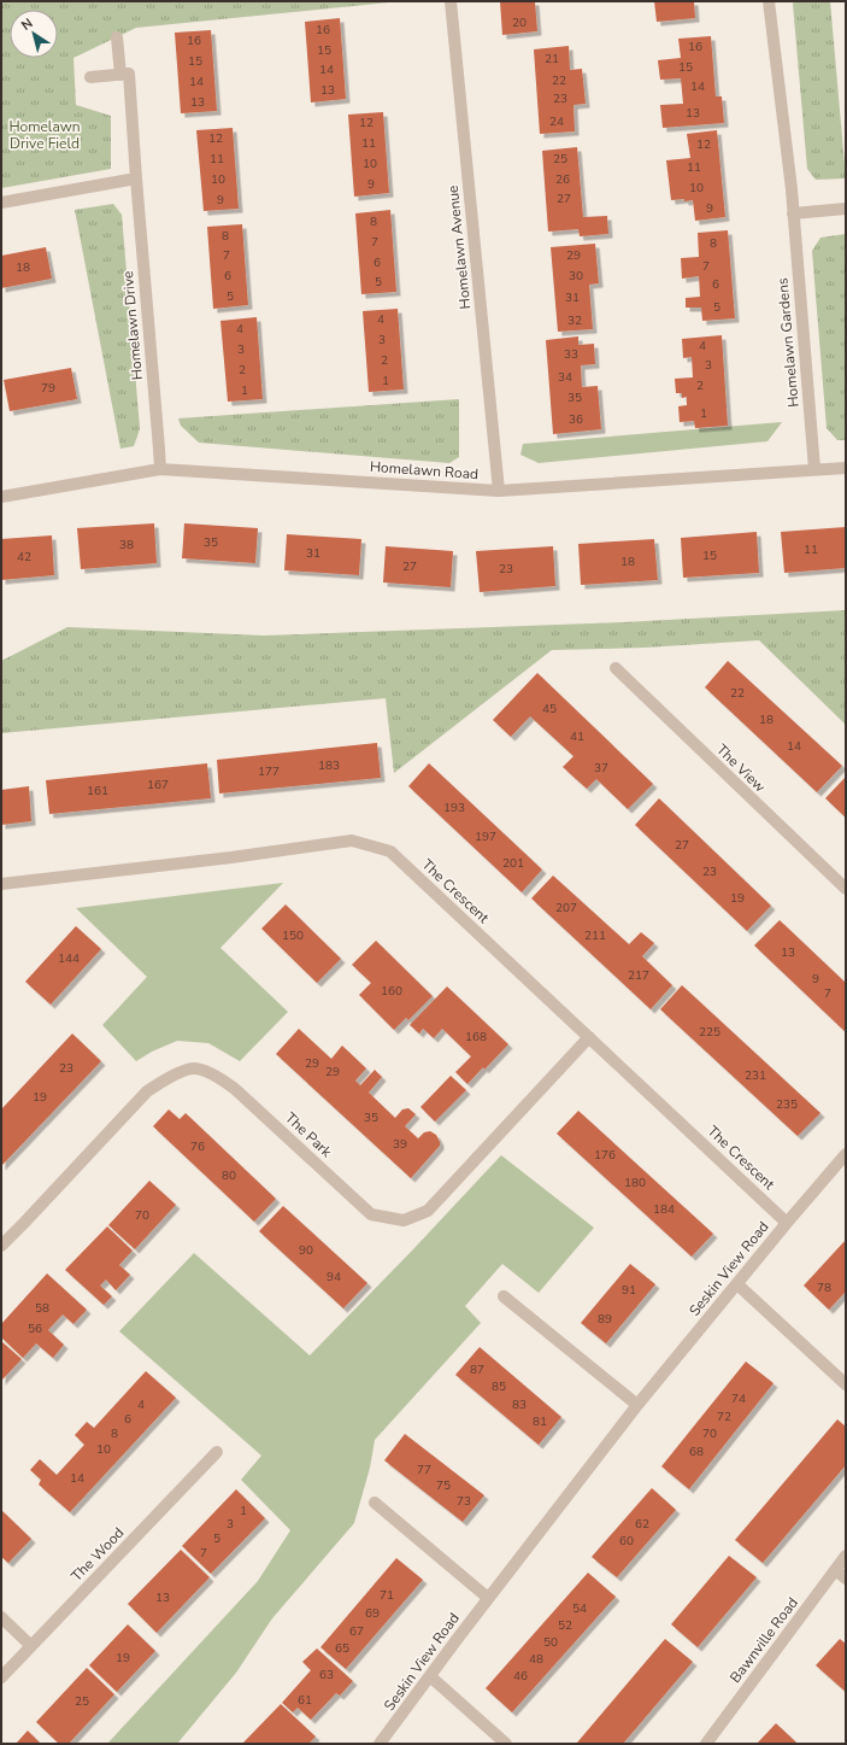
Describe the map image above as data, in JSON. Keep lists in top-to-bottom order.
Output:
{
  "streets": {
    "street": [
      "Homelawn Avenue",
      "Homelawn Drive",
      "Homelawn Gardens",
      "Homelawn Road",
      "The View",
      "The Crescent",
      "The Park",
      "Seskin View Road",
      "The Wood",
      "Bawnville Road"
    ]
  },
  "crossings": [
    ["Homelawn Avenue", "Homelawn Road"],
    ["Homelawn Drive", "Homelawn Road"],
    ["Homelawn Gardens", "Homelawn Road"],
    ["The Crescent", "The Park"],
    ["The Crescent", "Seskin View Road"]
  ],
  "parks": ["Homelawn Drive Field"],
  "house_numbers": [
    "20",
    "16",
    "16",
    "16",
    "15",
    "21",
    "15",
    "15",
    "14",
    "22",
    "14",
    "14",
    "13",
    "23",
    "13",
    "13",
    "24",
    "12",
    "12",
    "11",
    "12",
    "11",
    "25",
    "10",
    "11",
    "10",
    "26",
    "9",
    "10",
    "27",
    "9",
    "9",
    "8",
    "8",
    "7",
    "8",
    "7",
    "29",
    "6",
    "7",
    "18",
    "6",
    "30",
    "5",
    "6",
    "5",
    "31",
    "5",
    "4",
    "32",
    "4",
    "3",
    "4",
    "3",
    "33",
    "2",
    "3",
    "2",
    "34",
    "1",
    "2",
    "79",
    "1",
    "35",
    "1",
    "36",
    "35",
    "38",
    "11",
    "31",
    "15",
    "42",
    "18",
    "27",
    "23",
    "22",
    "45",
    "18",
    "41",
    "14",
    "183",
    "37",
    "177",
    "167",
    "161",
    "193",
    "197",
    "27",
    "201",
    "23",
    "19",
    "207",
    "150",
    "211",
    "13",
    "144",
    "217",
    "9",
    "160",
    "7",
    "225",
    "168",
    "29",
    "23",
    "29",
    "231",
    "19",
    "235",
    "35",
    "39",
    "76",
    "176",
    "80",
    "180",
    "184",
    "70",
    "90",
    "94",
    "78",
    "91",
    "58",
    "89",
    "56",
    "87",
    "85",
    "74",
    "4",
    "83",
    "72",
    "6",
    "81",
    "8",
    "70",
    "10",
    "68",
    "77",
    "14",
    "75",
    "73",
    "1",
    "3",
    "62",
    "5",
    "60",
    "7",
    "71",
    "13",
    "54",
    "69",
    "52",
    "67",
    "50",
    "65",
    "19",
    "48",
    "63",
    "46",
    "61",
    "25"
  ],
  "north": "top left"
}
